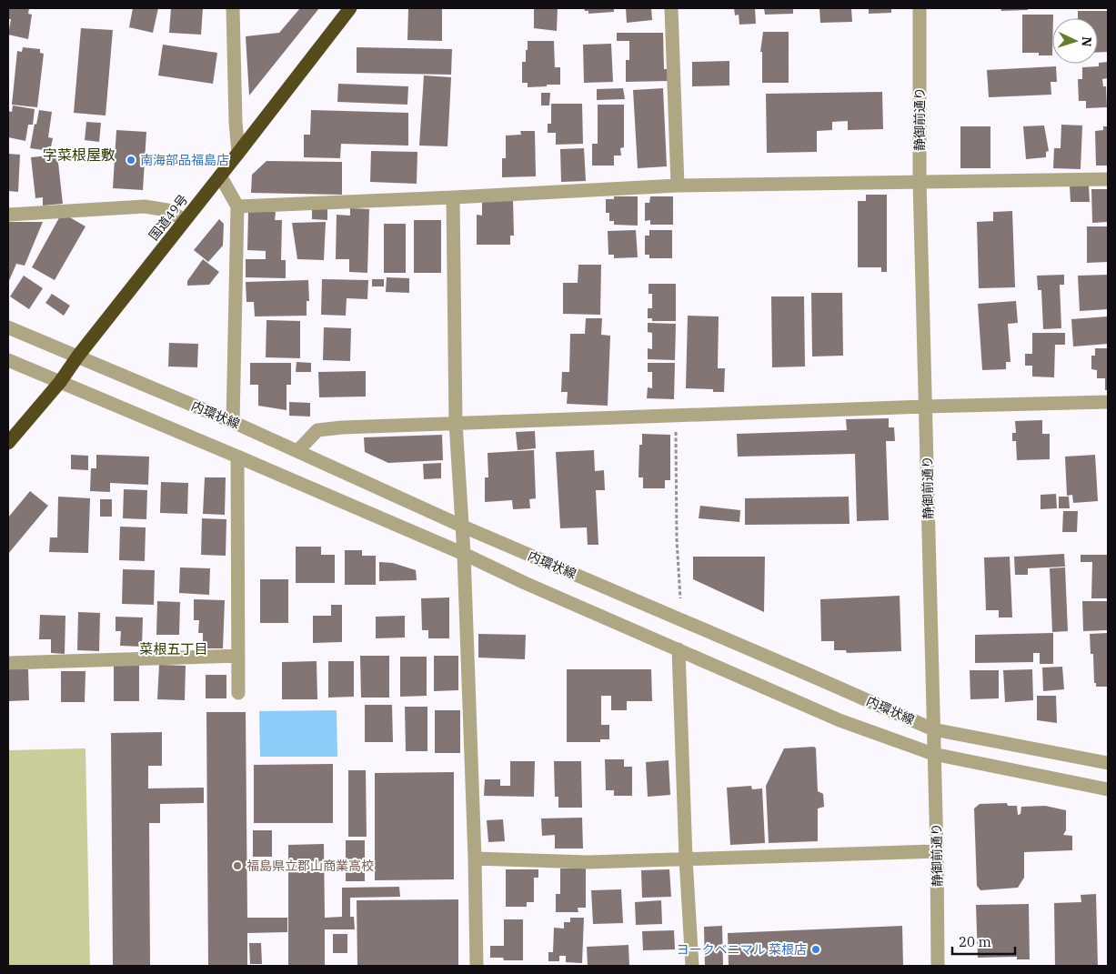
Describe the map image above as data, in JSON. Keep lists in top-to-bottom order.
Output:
{
  "streets": {
    "highway": ["国道49号"],
    "street": ["静御前通り", "内環状線"]
  },
  "crossings": [
    ["静御前通り", "内環状線"],
    ["国道49号", "内環状線"]
  ],
  "districts": ["字菜根屋敷", "菜根五丁目"],
  "places": ["南海部品福島店", "福島県立郡山商業高校", "ヨークベニマル 菜根店"],
  "scale_bar": "20 m",
  "north": "right"
}
